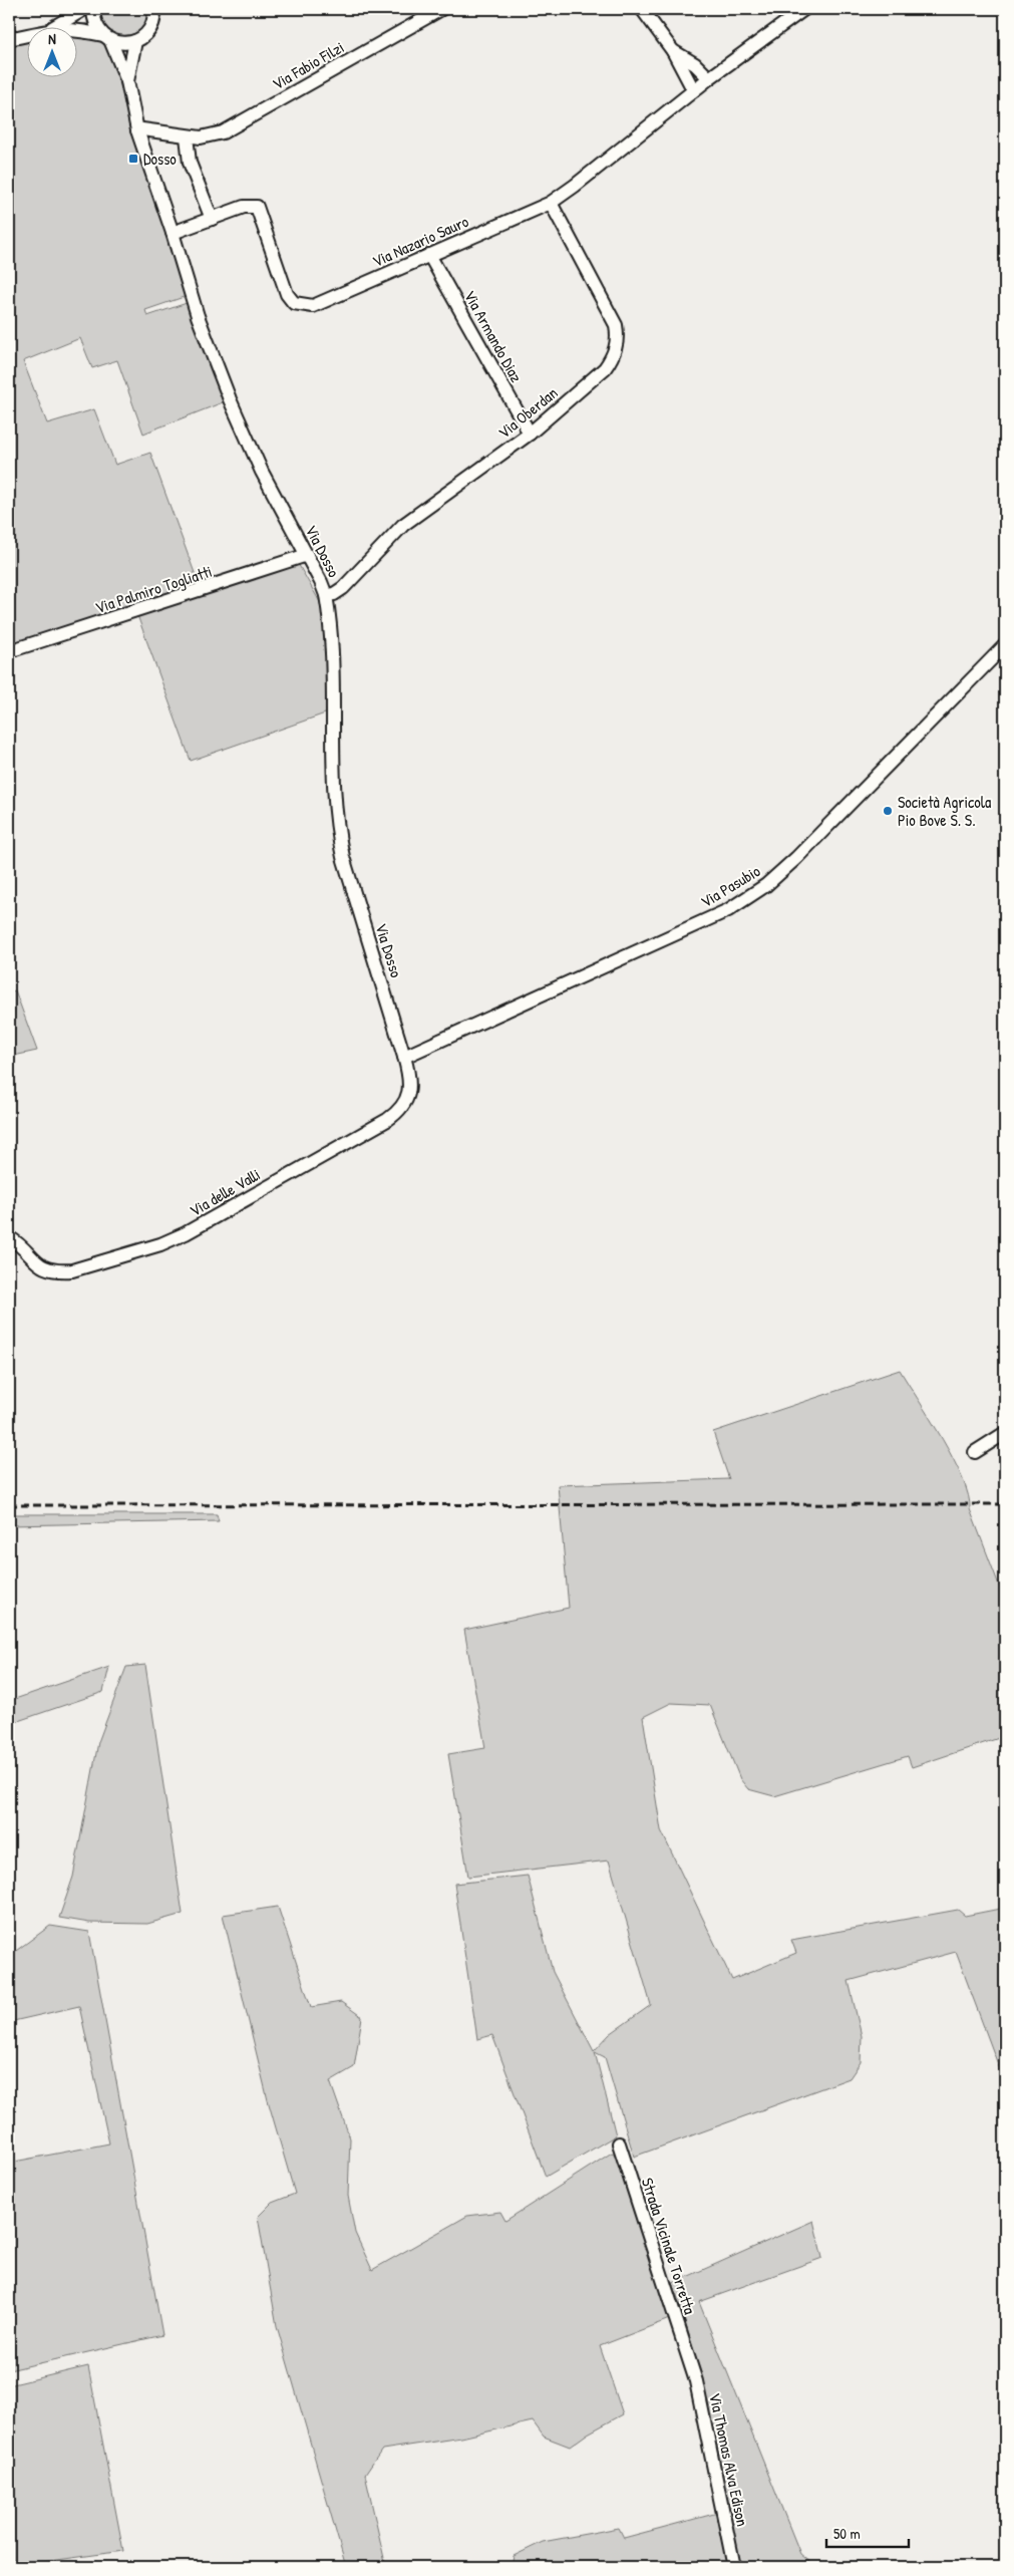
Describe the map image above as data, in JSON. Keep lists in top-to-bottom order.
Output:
{
  "streets": {
    "street": [
      "Via Fabio Filzi",
      "Via Nazario Sauro",
      "Via Armando Diaz",
      "Via Oberdan",
      "Via Dosso",
      "Via Palmiro Togliatti",
      "Via Pasubio",
      "Via delle Valli",
      "Strada Vicinale Torretta",
      "Via Thomas Alva Edison"
    ]
  },
  "crossings": [
    ["Via Fabio Filzi", "Via Dosso"],
    ["Via Nazario Sauro", "Via Armando Diaz"],
    ["Via Nazario Sauro", "Via Oberdan"],
    ["Via Nazario Sauro", "Via Dosso"],
    ["Via Armando Diaz", "Via Oberdan"],
    ["Via Oberdan", "Via Dosso"],
    ["Via Dosso", "Via Palmiro Togliatti"],
    ["Via Dosso", "Via Pasubio"],
    ["Via Dosso", "Via delle Valli"],
    ["Via Pasubio", "Via delle Valli"],
    ["Strada Vicinale Torretta", "Via Thomas Alva Edison"]
  ],
  "places": {
    "transit": ["Dosso"],
    "other": ["Società Agricola Pio Bove S. S."]
  },
  "scale_bar": "50 m",
  "north": "top"
}
